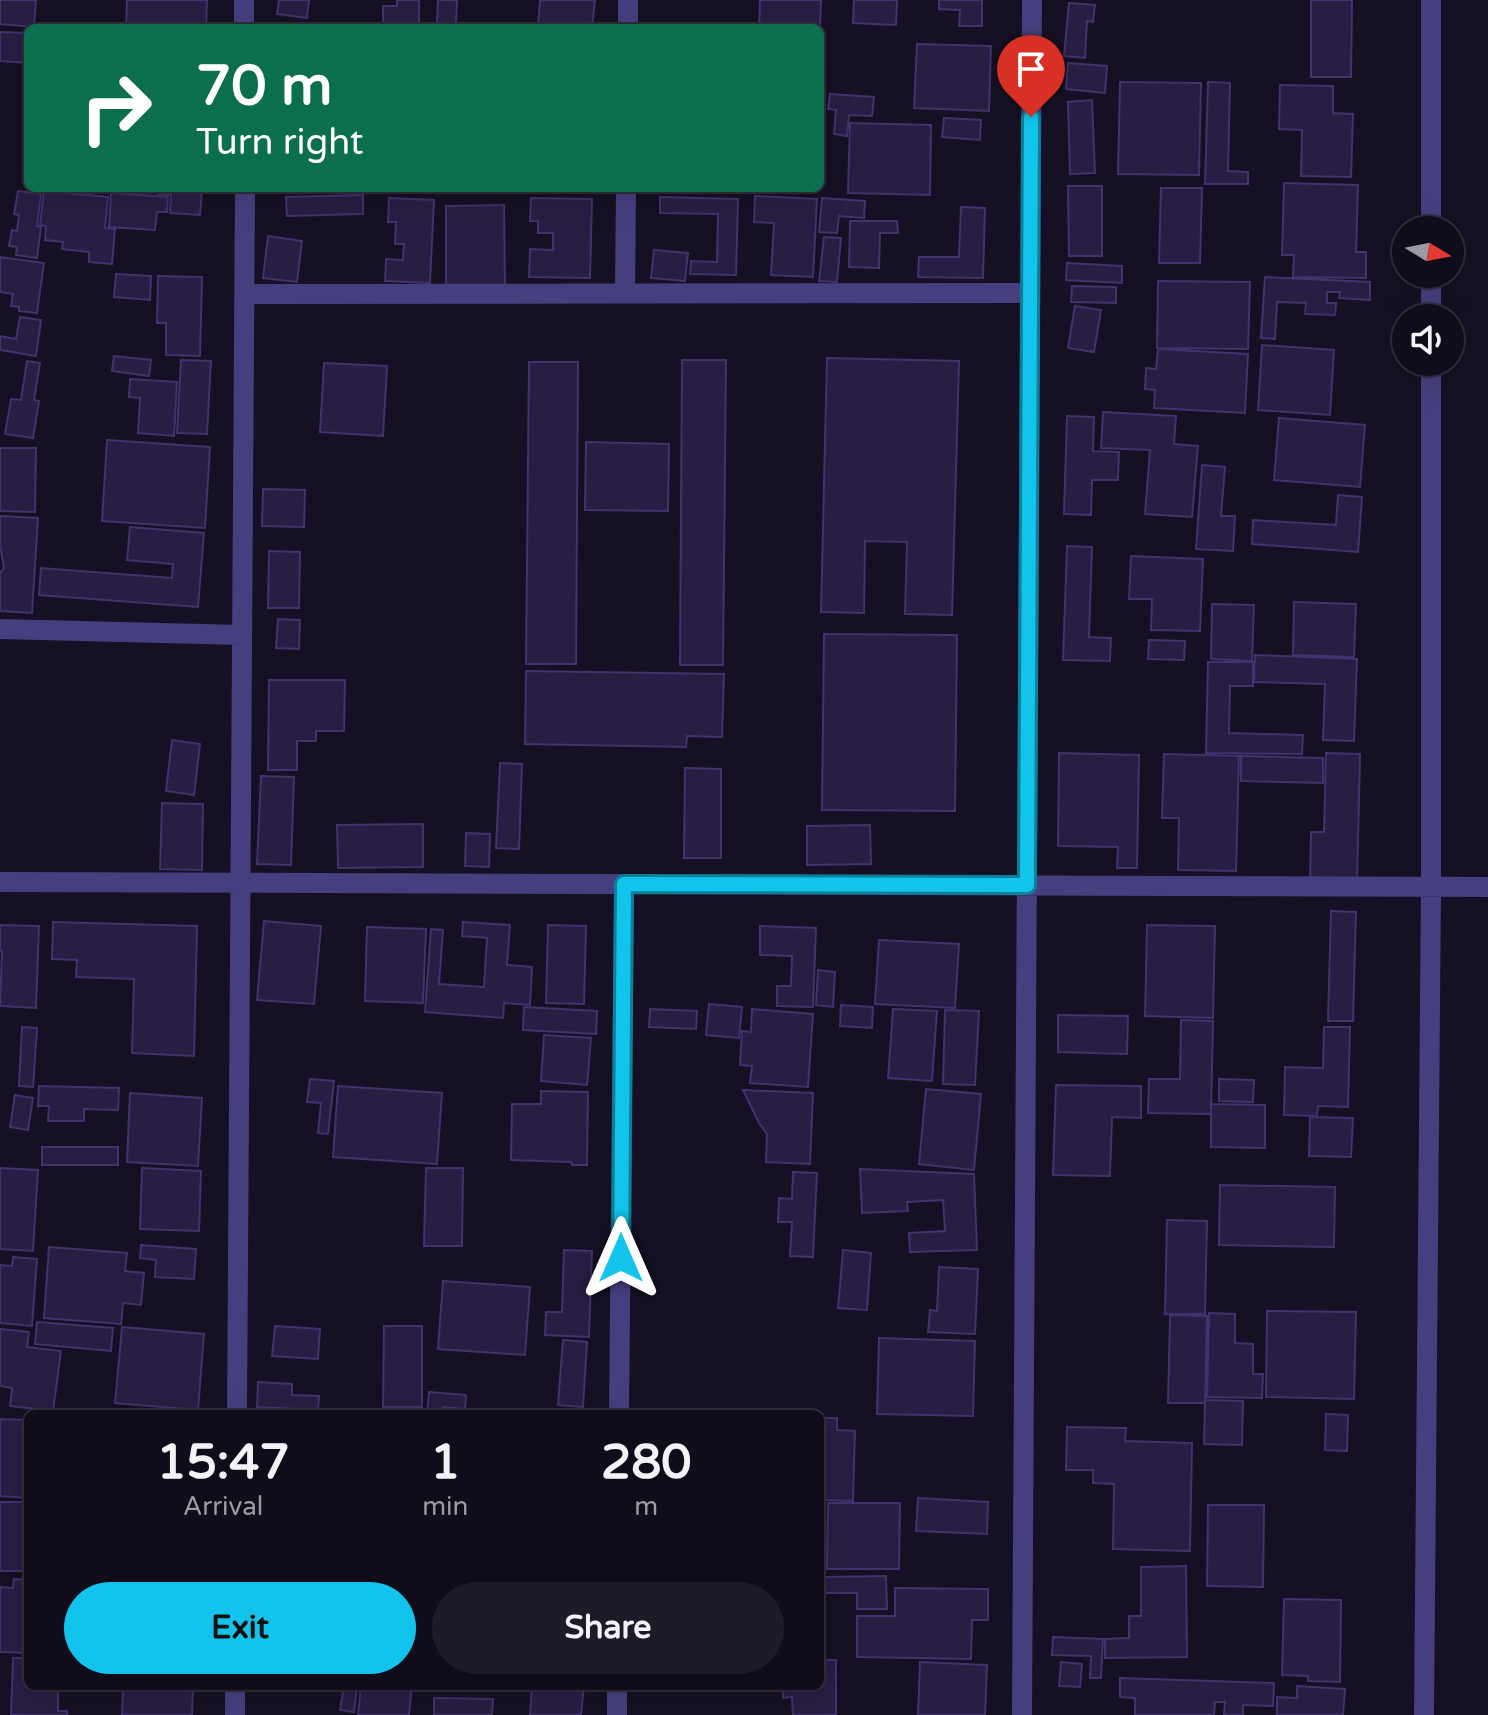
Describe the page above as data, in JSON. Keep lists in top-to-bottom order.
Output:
{
  "north": "right",
  "page": {
    "turn": ["70 m", "Turn right"],
    "eta": [
      "15:47",
      "Arrival",
      "1",
      "min",
      "280",
      "m"
    ],
    "buttons": ["Exit", "Share"]
  }
}
